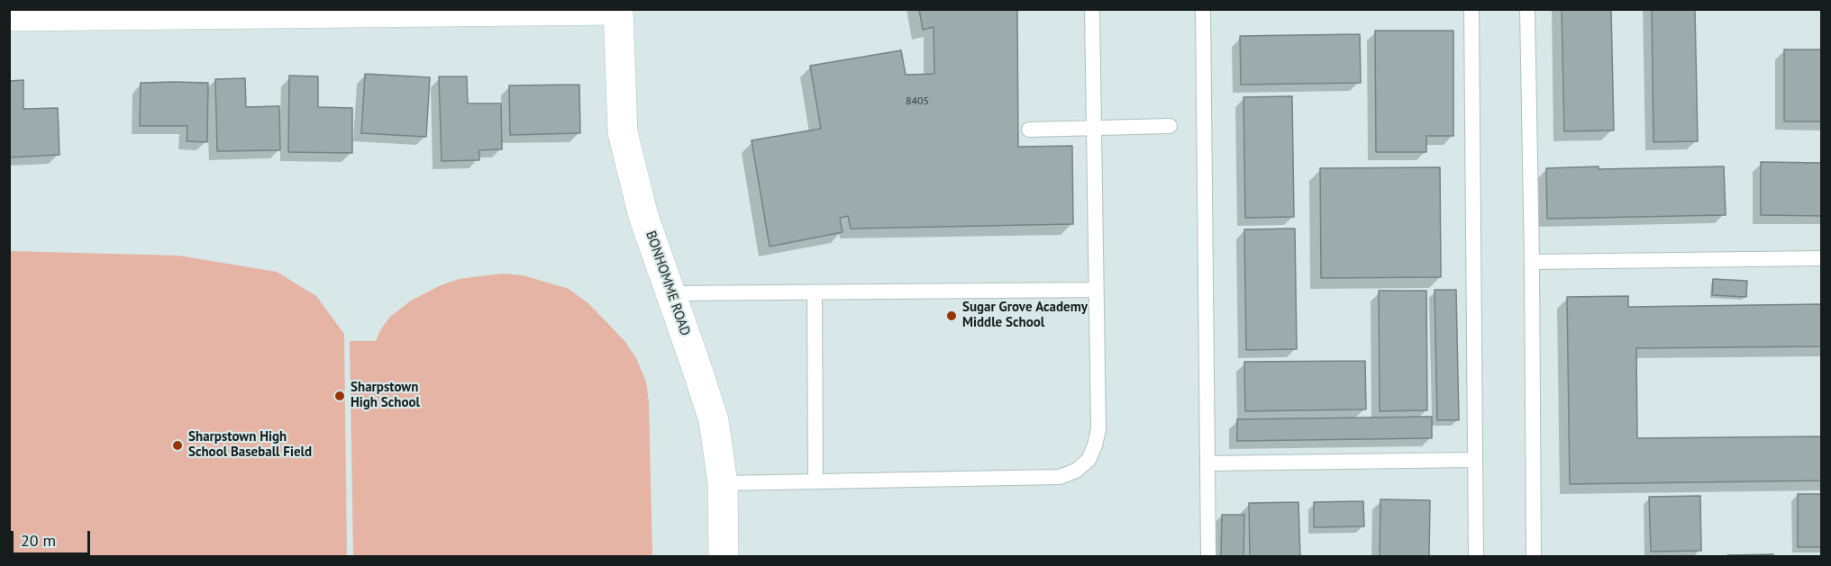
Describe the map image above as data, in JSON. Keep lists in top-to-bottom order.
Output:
{
  "streets": {
    "street": ["BONHOMME ROAD"]
  },
  "places": ["Sugar Grove Academy Middle School", "Sharpstown High School", "Sharpstown High School Baseball Field"],
  "house_numbers": ["8405"],
  "scale_bar": "20 m"
}
